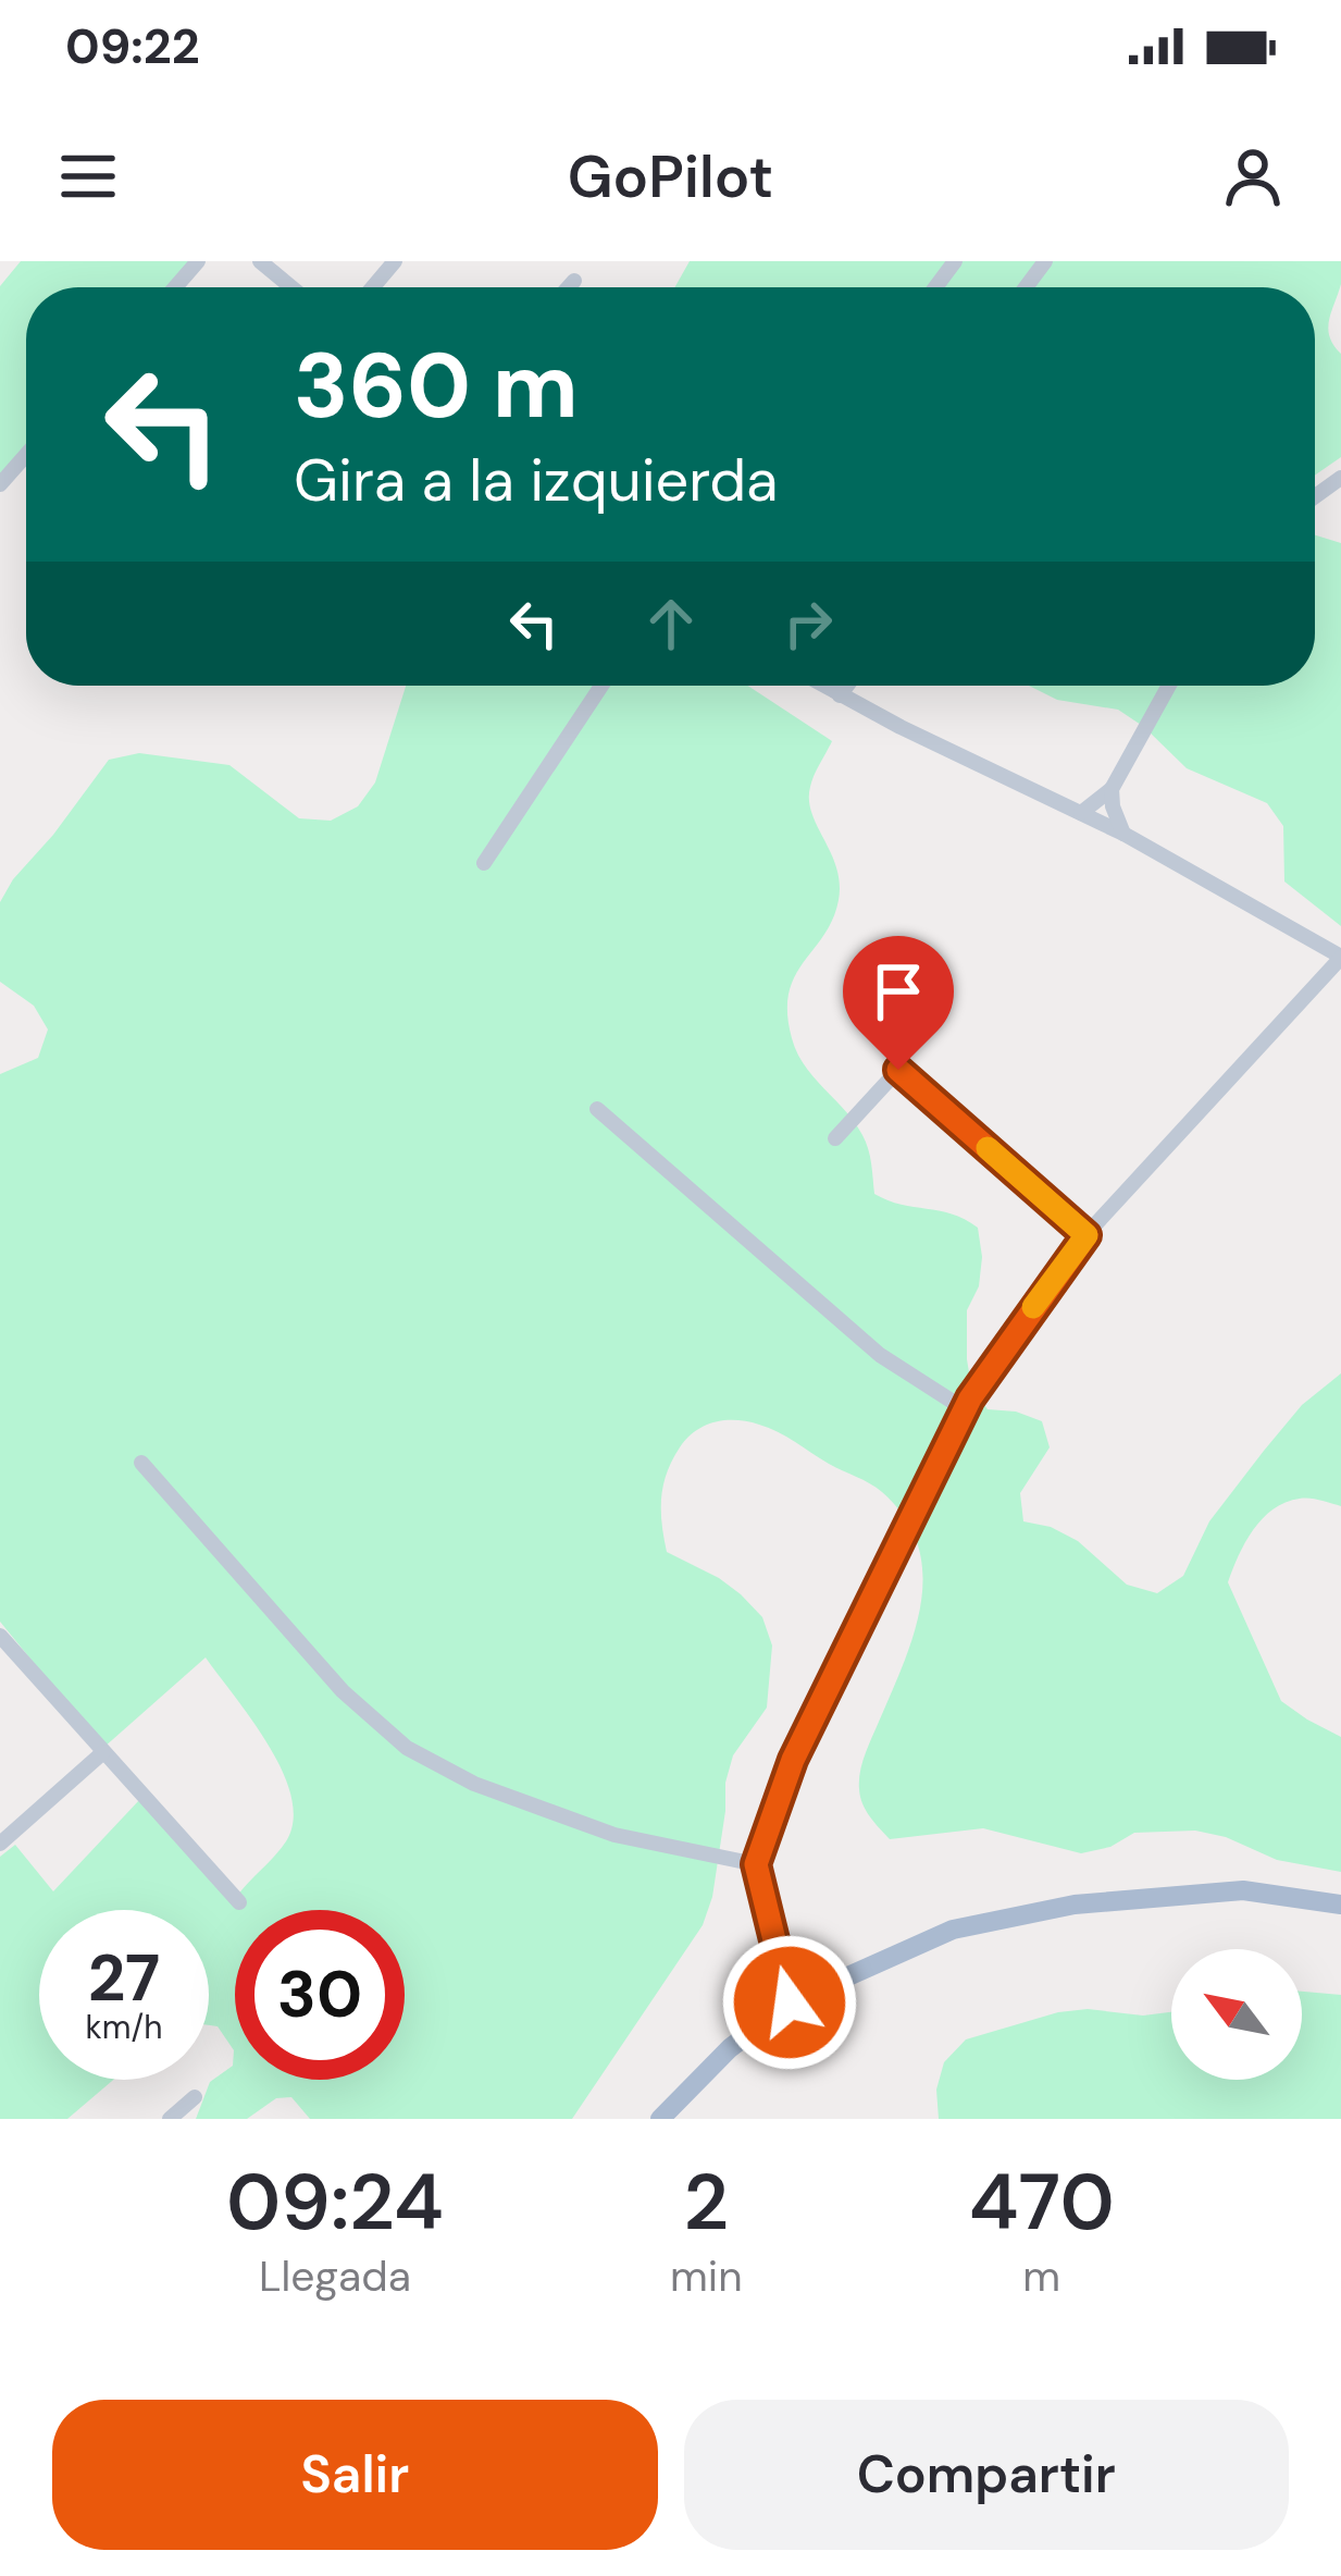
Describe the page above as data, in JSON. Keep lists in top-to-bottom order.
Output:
{
  "north": "top left",
  "page": {
    "status": "09:22",
    "header": "GoPilot",
    "turn": ["360 m", "Gira a la izquierda"],
    "speed": "27 km/h",
    "limit": "30",
    "eta": [
      "09:24",
      "Llegada",
      "2",
      "min",
      "470",
      "m"
    ],
    "buttons": ["Salir", "Compartir"]
  }
}
